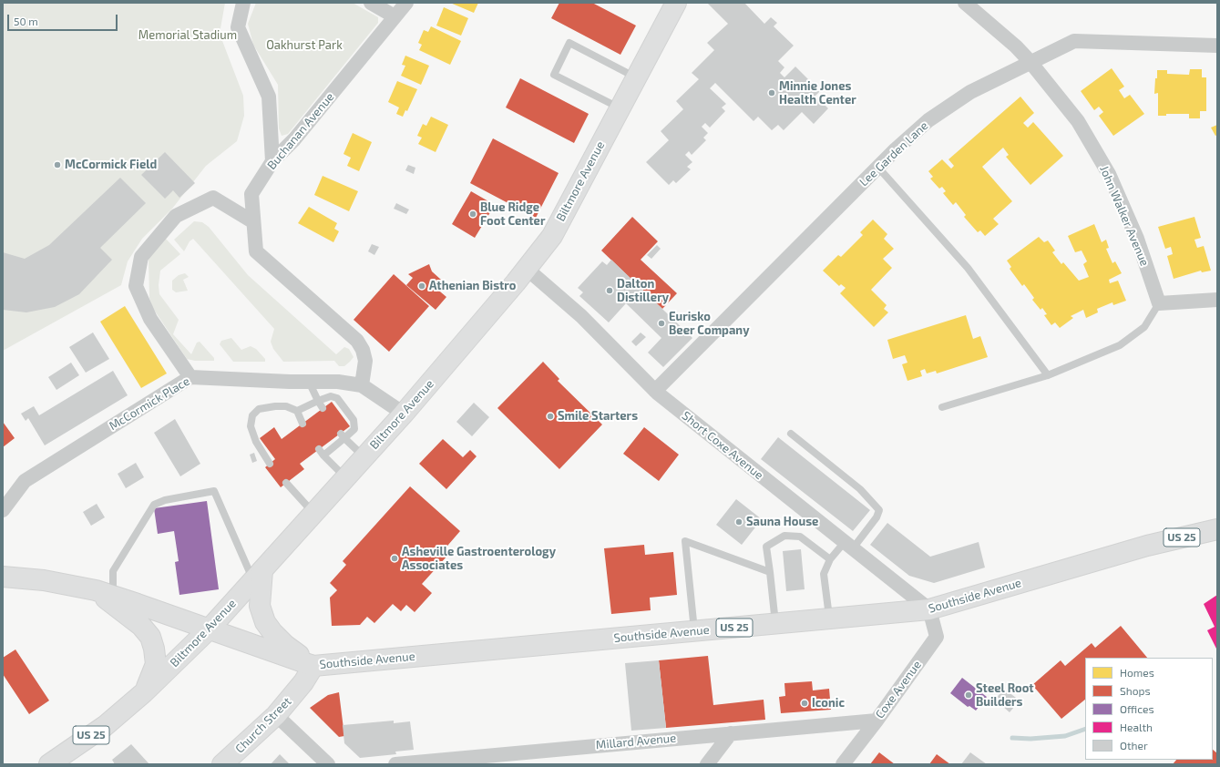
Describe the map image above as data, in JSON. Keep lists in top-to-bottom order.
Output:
{
  "streets": {
    "main road": [
      "Biltmore Avenue",
      "US 25",
      "Southside Avenue",
      "Church Street"
    ],
    "street": [
      "Buchanan Avenue",
      "Lee Garden Lane",
      "John Walker Avenue",
      "McCormick Place",
      "Short Coxe Avenue",
      "Coxe Avenue",
      "Millard Avenue"
    ]
  },
  "crossings": [
    ["Buchanan Avenue", "McCormick Place"],
    ["Lee Garden Lane", "John Walker Avenue"],
    ["Lee Garden Lane", "Short Coxe Avenue"],
    ["Biltmore Avenue", "McCormick Place"],
    ["Biltmore Avenue", "Short Coxe Avenue"],
    ["Biltmore Avenue", "Southside Avenue"],
    ["Short Coxe Avenue", "Southside Avenue"],
    ["Short Coxe Avenue", "Coxe Avenue"],
    ["Southside Avenue", "Coxe Avenue"],
    ["Southside Avenue", "Church Street"],
    ["Coxe Avenue", "Millard Avenue"]
  ],
  "parks": ["Memorial Stadium", "Oakhurst Park"],
  "places": [
    "Minnie Jones Health Center",
    "McCormick Field",
    "Blue Ridge Foot Center",
    "Athenian Bistro",
    "Dalton Distillery",
    "Eurisko Beer Company",
    "Smile Starters",
    "Sauna House",
    "Asheville Gastroenterology Associates",
    "Steel Root Builders",
    "Iconic"
  ],
  "legend": [
    "Homes",
    "Shops",
    "Offices",
    "Health",
    "Other"
  ],
  "scale_bar": "50 m"
}
